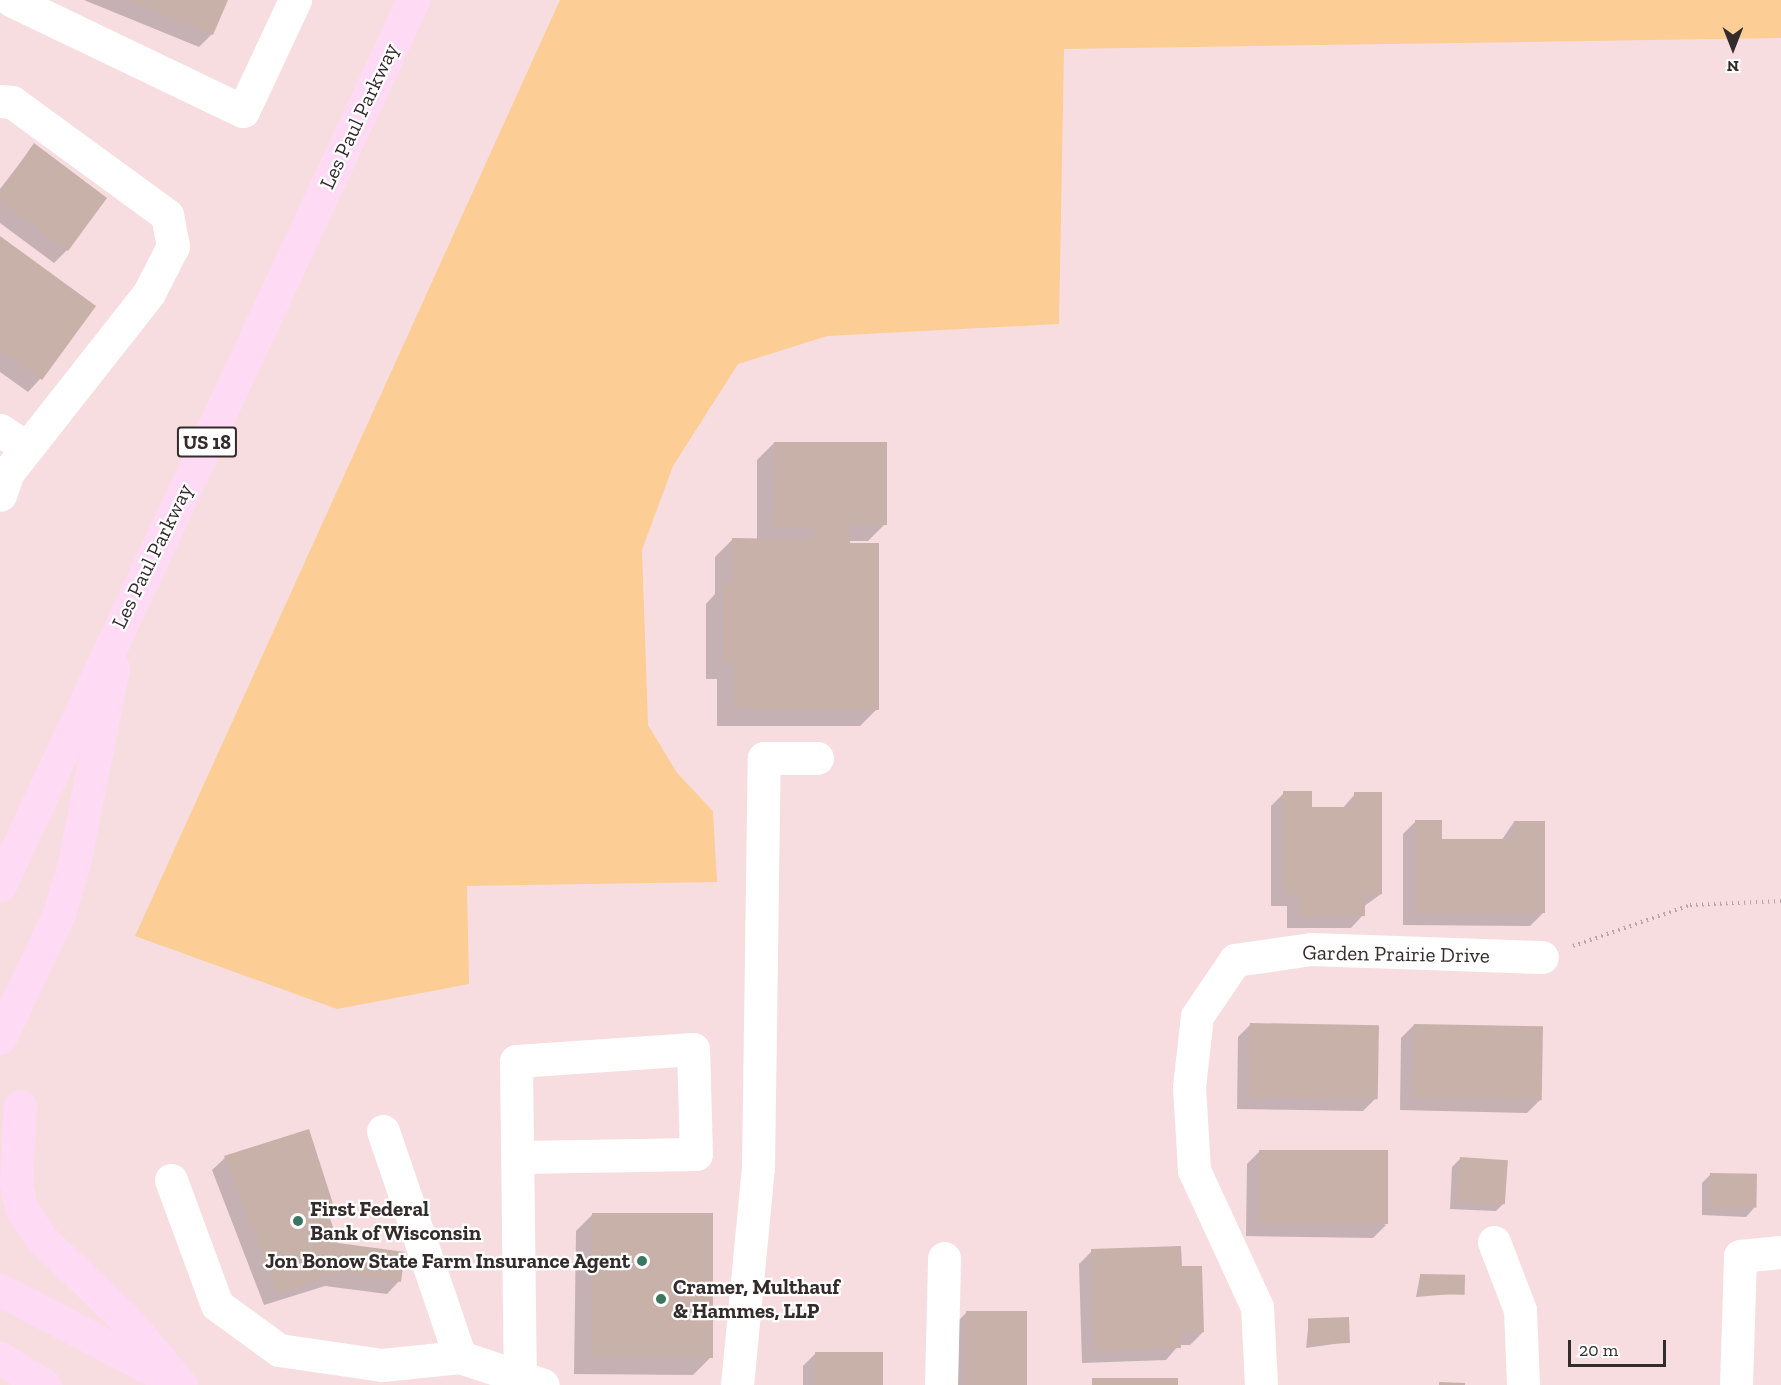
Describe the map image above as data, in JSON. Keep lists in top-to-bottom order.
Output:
{
  "streets": {
    "main road": ["Les Paul Parkway", "US 18"],
    "street": ["Garden Prairie Drive"]
  },
  "places": ["First Federal Bank of Wisconsin", "Jon Bonow State Farm Insurance Agent", "Cramer, Multhauf & Hammes, LLP"],
  "scale_bar": "20 m",
  "north": "bottom"
}
